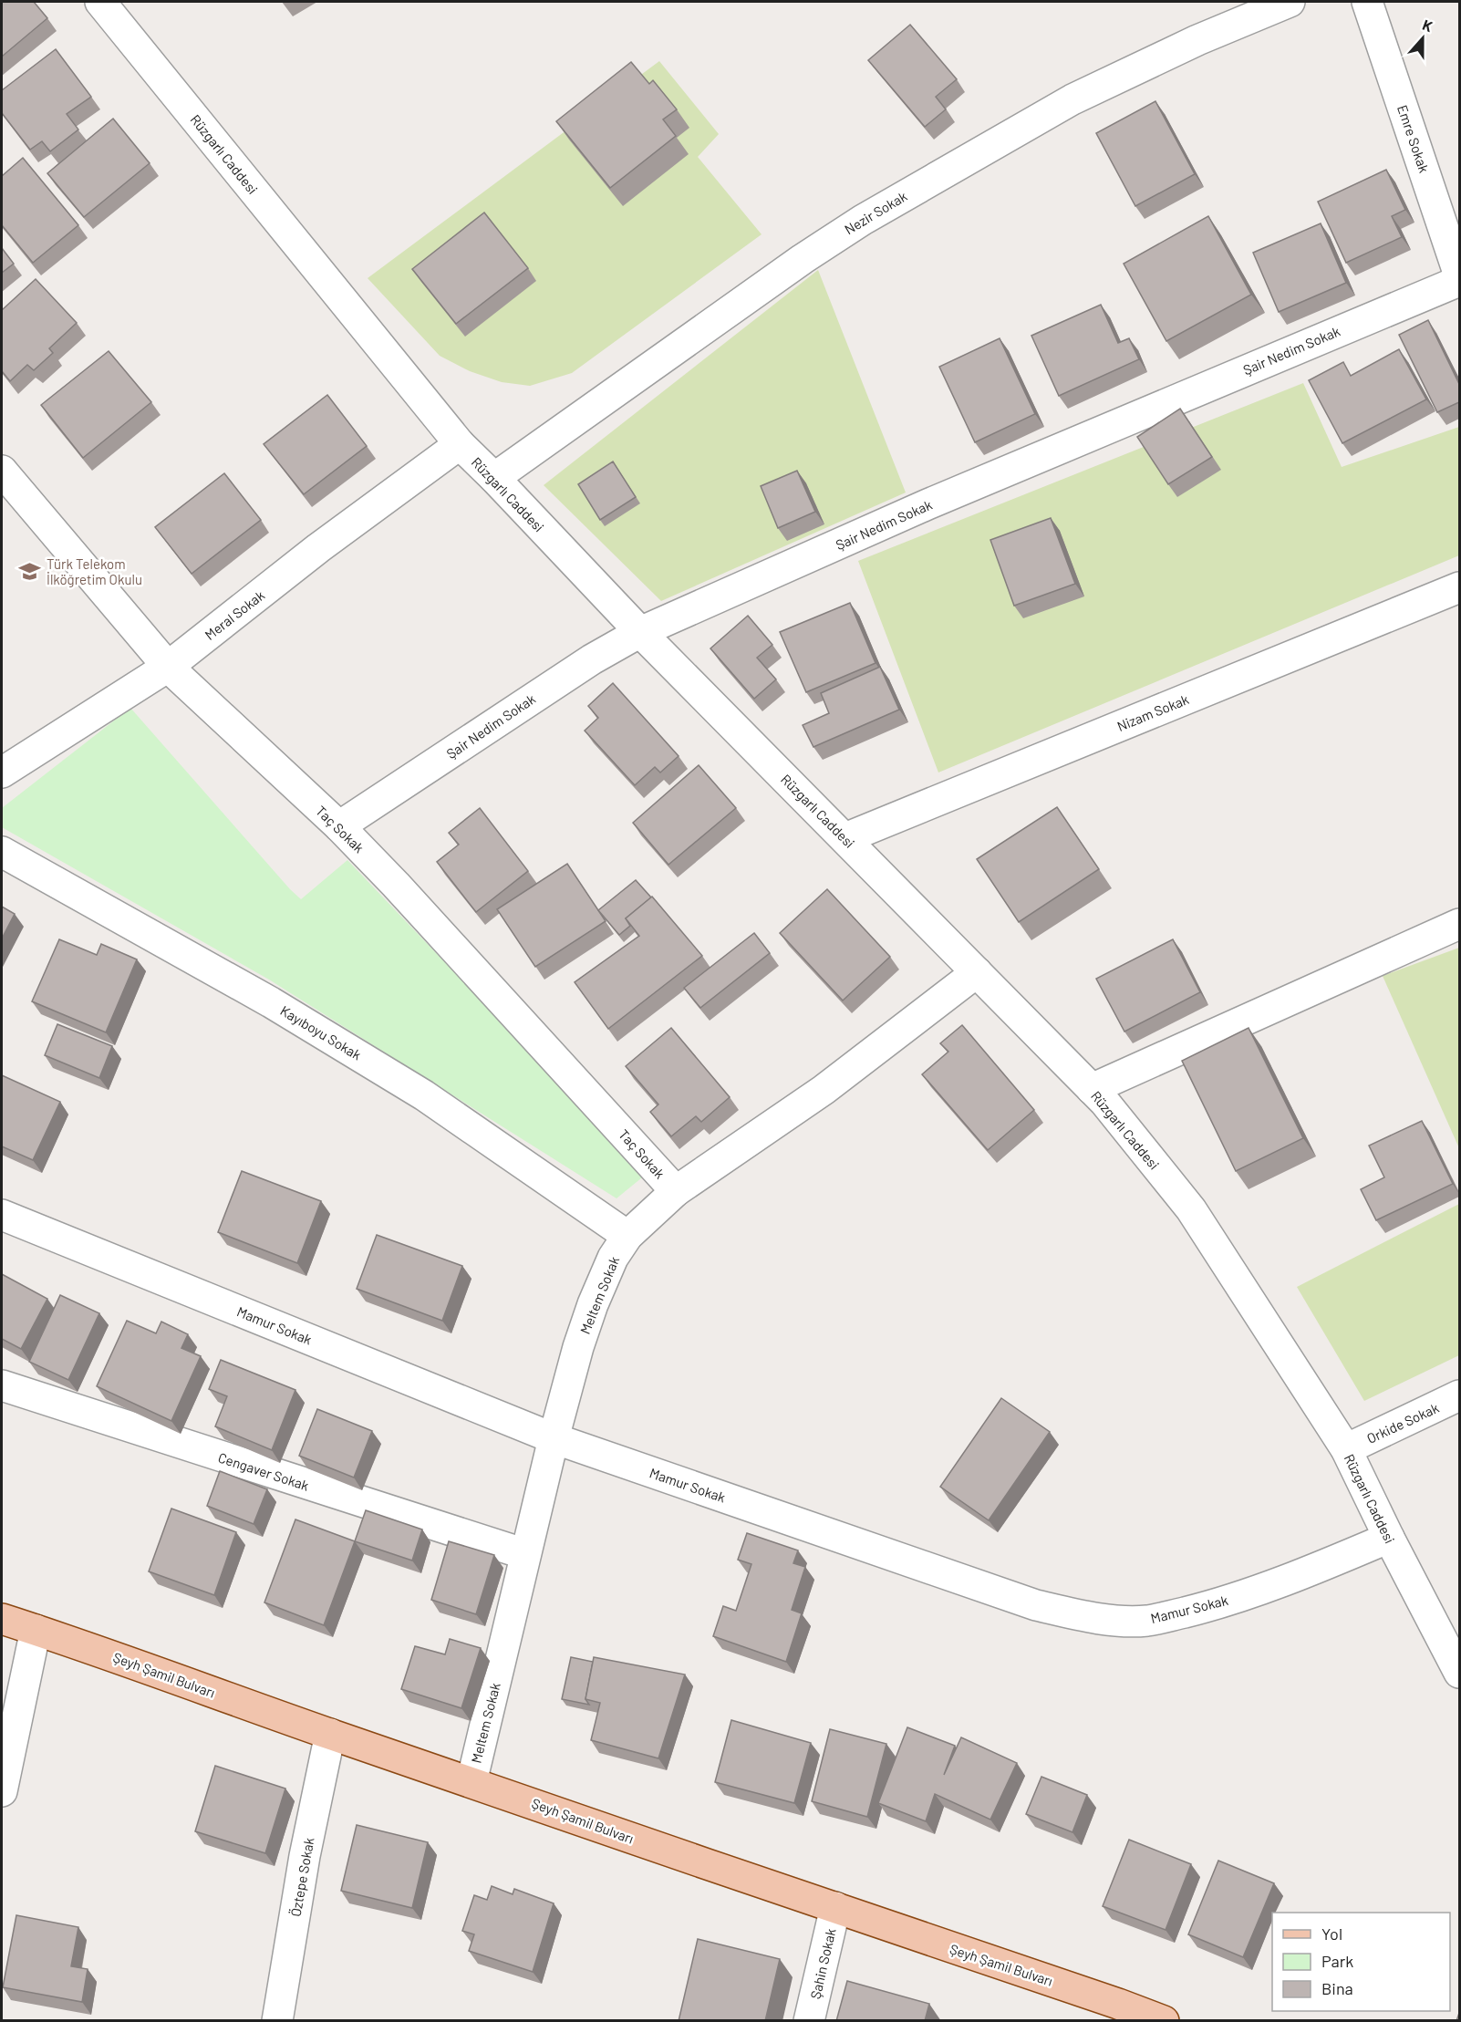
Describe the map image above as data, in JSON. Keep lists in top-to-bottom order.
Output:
{
  "streets": {
    "main road": ["Şeyh Şamil Bulvarı"],
    "street": [
      "Emre Sokak",
      "Rüzgarlı Caddesi",
      "Nezir Sokak",
      "Şair Nedim Sokak",
      "Meral Sokak",
      "Nizam Sokak",
      "Taç Sokak",
      "Kayıboyu Sokak",
      "Meltem Sokak",
      "Mamur Sokak",
      "Orkide Sokak",
      "Cengaver Sokak",
      "Öztepe Sokak",
      "Şahin Sokak"
    ]
  },
  "crossings": [
    ["Rüzgarlı Caddesi", "Nezir Sokak"],
    ["Rüzgarlı Caddesi", "Şair Nedim Sokak"],
    ["Rüzgarlı Caddesi", "Meral Sokak"],
    ["Rüzgarlı Caddesi", "Nizam Sokak"],
    ["Rüzgarlı Caddesi", "Meltem Sokak"],
    ["Rüzgarlı Caddesi", "Mamur Sokak"],
    ["Rüzgarlı Caddesi", "Orkide Sokak"],
    ["Şair Nedim Sokak", "Taç Sokak"],
    ["Meral Sokak", "Taç Sokak"],
    ["Taç Sokak", "Meltem Sokak"],
    ["Kayıboyu Sokak", "Meltem Sokak"],
    ["Meltem Sokak", "Mamur Sokak"],
    ["Meltem Sokak", "Cengaver Sokak"],
    ["Meltem Sokak", "Şeyh Şamil Bulvarı"],
    ["Şeyh Şamil Bulvarı", "Öztepe Sokak"],
    ["Şeyh Şamil Bulvarı", "Şahin Sokak"]
  ],
  "places": {
    "school or university": ["Türk Telekom İlköğretim Okulu"]
  },
  "legend": ["Yol", "Park", "Bina"],
  "north": "top"
}
